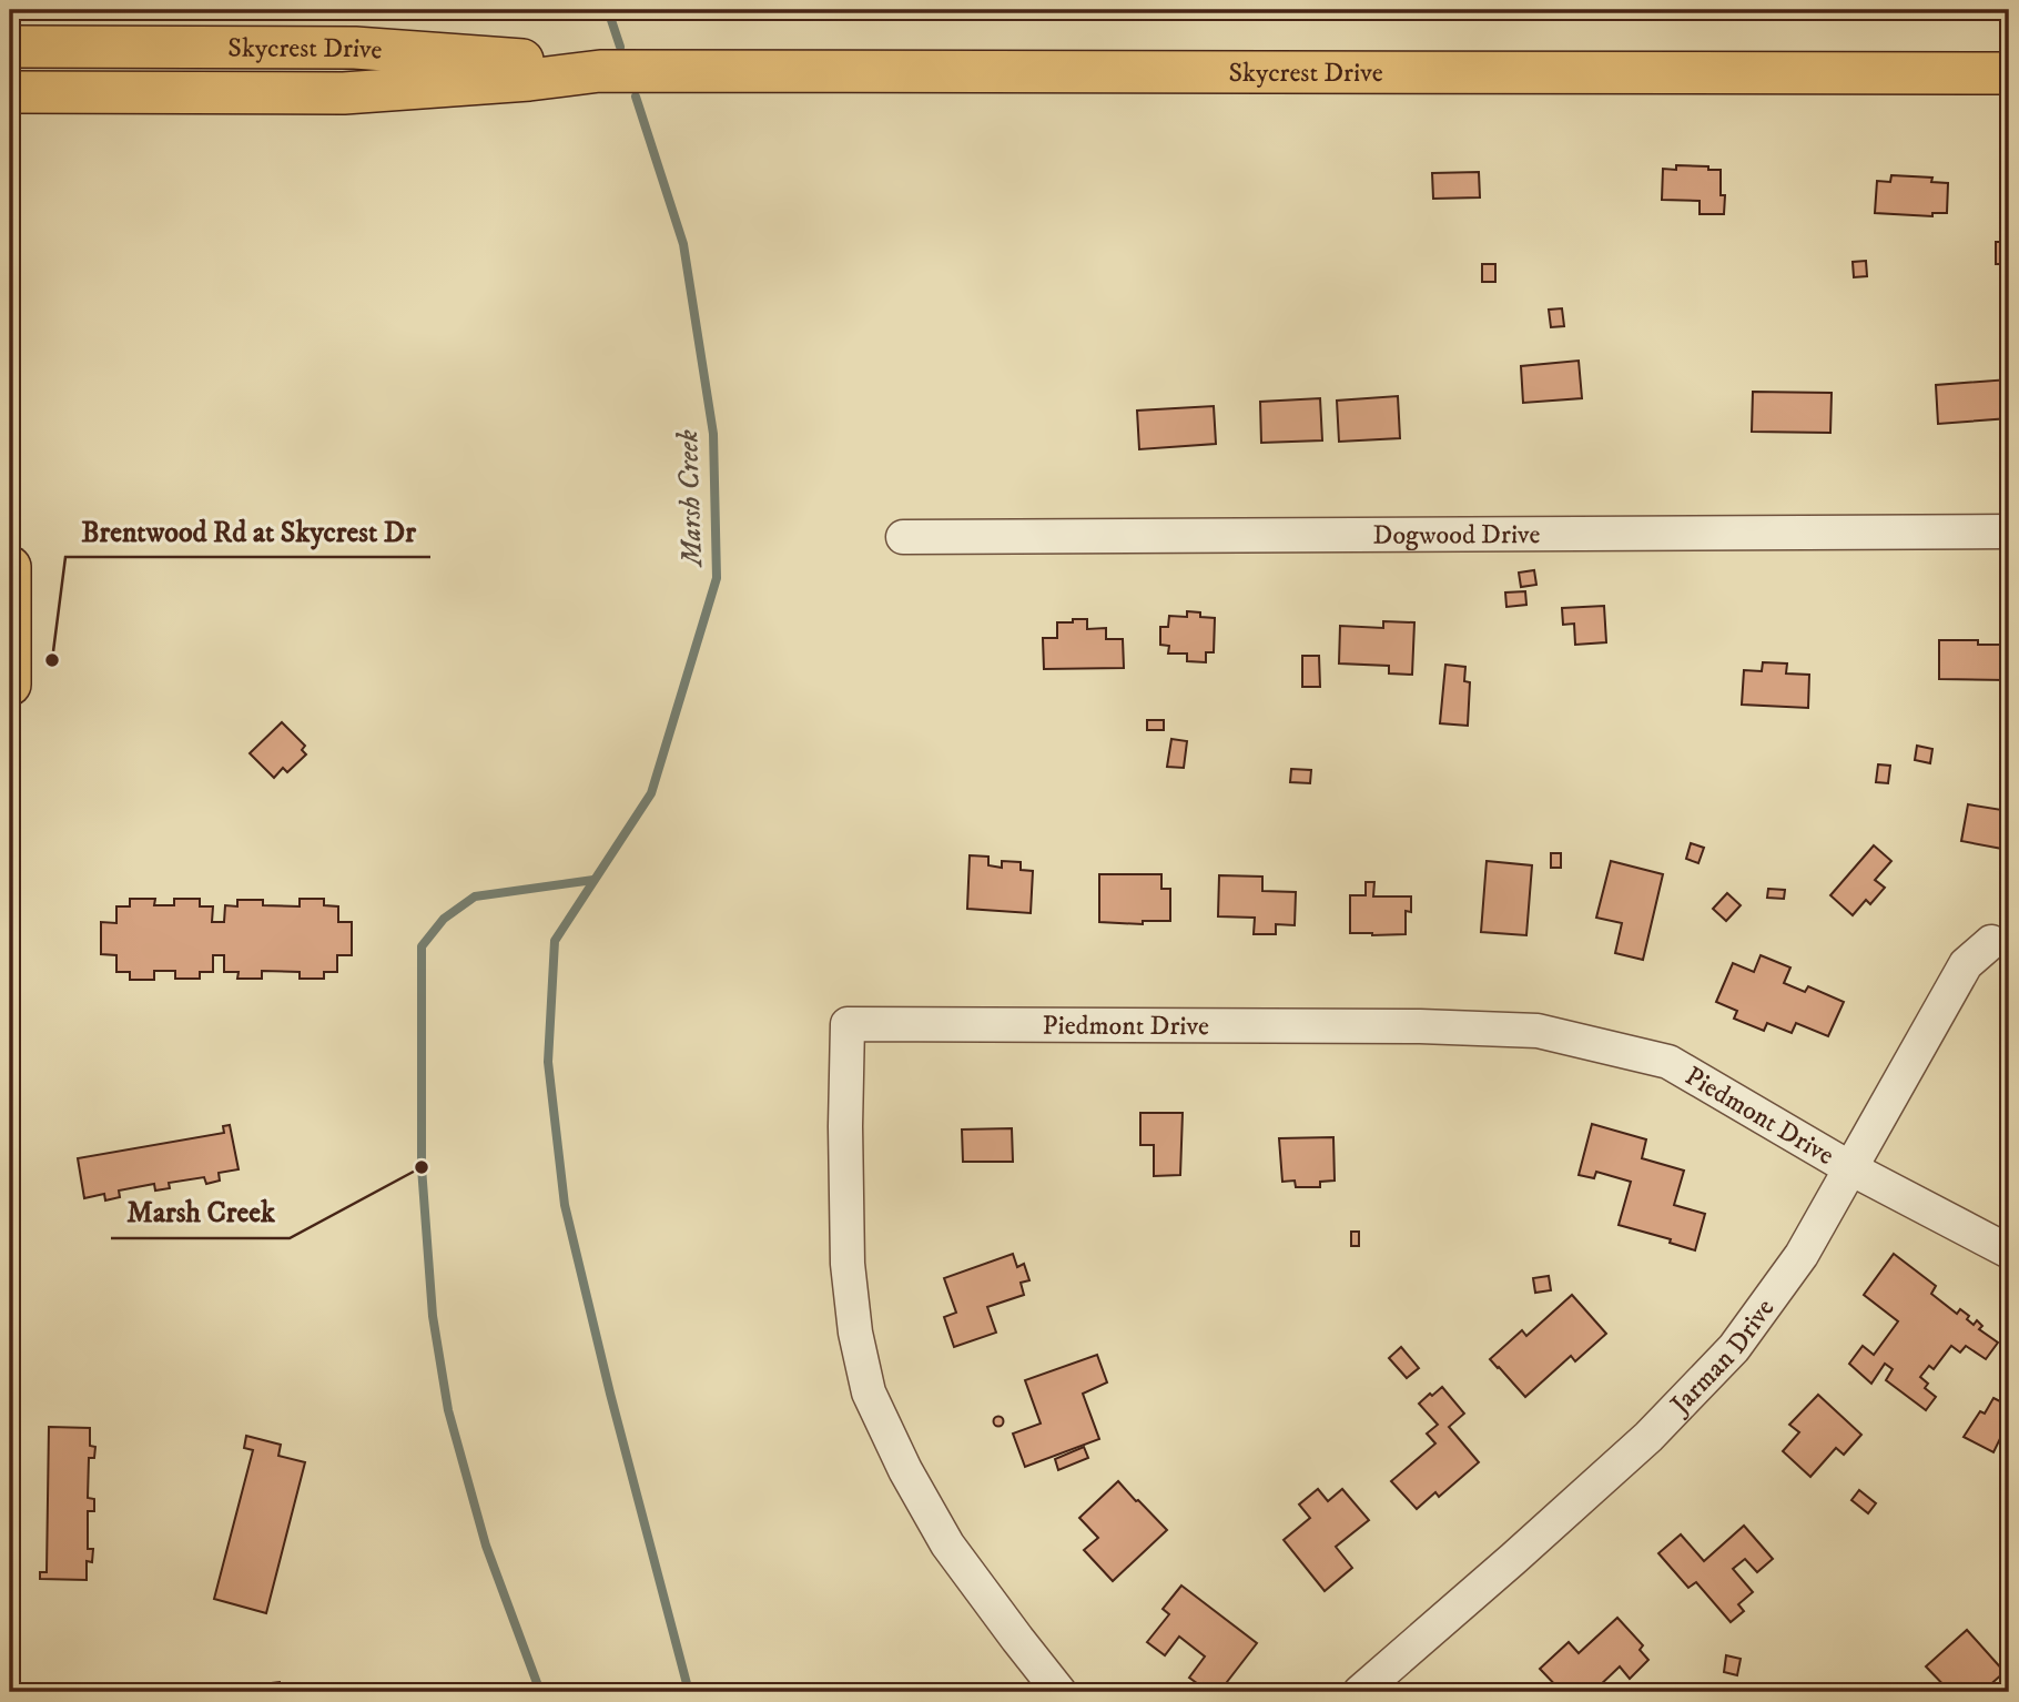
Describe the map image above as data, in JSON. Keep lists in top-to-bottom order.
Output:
{
  "streets": {
    "main road": ["Skycrest Drive"],
    "street": ["Dogwood Drive", "Piedmont Drive", "Jarman Drive"]
  },
  "crossings": [
    ["Piedmont Drive", "Jarman Drive"]
  ],
  "water": ["Marsh Creek"],
  "places": ["Brentwood Rd at Skycrest Dr", "Marsh Creek"]
}
